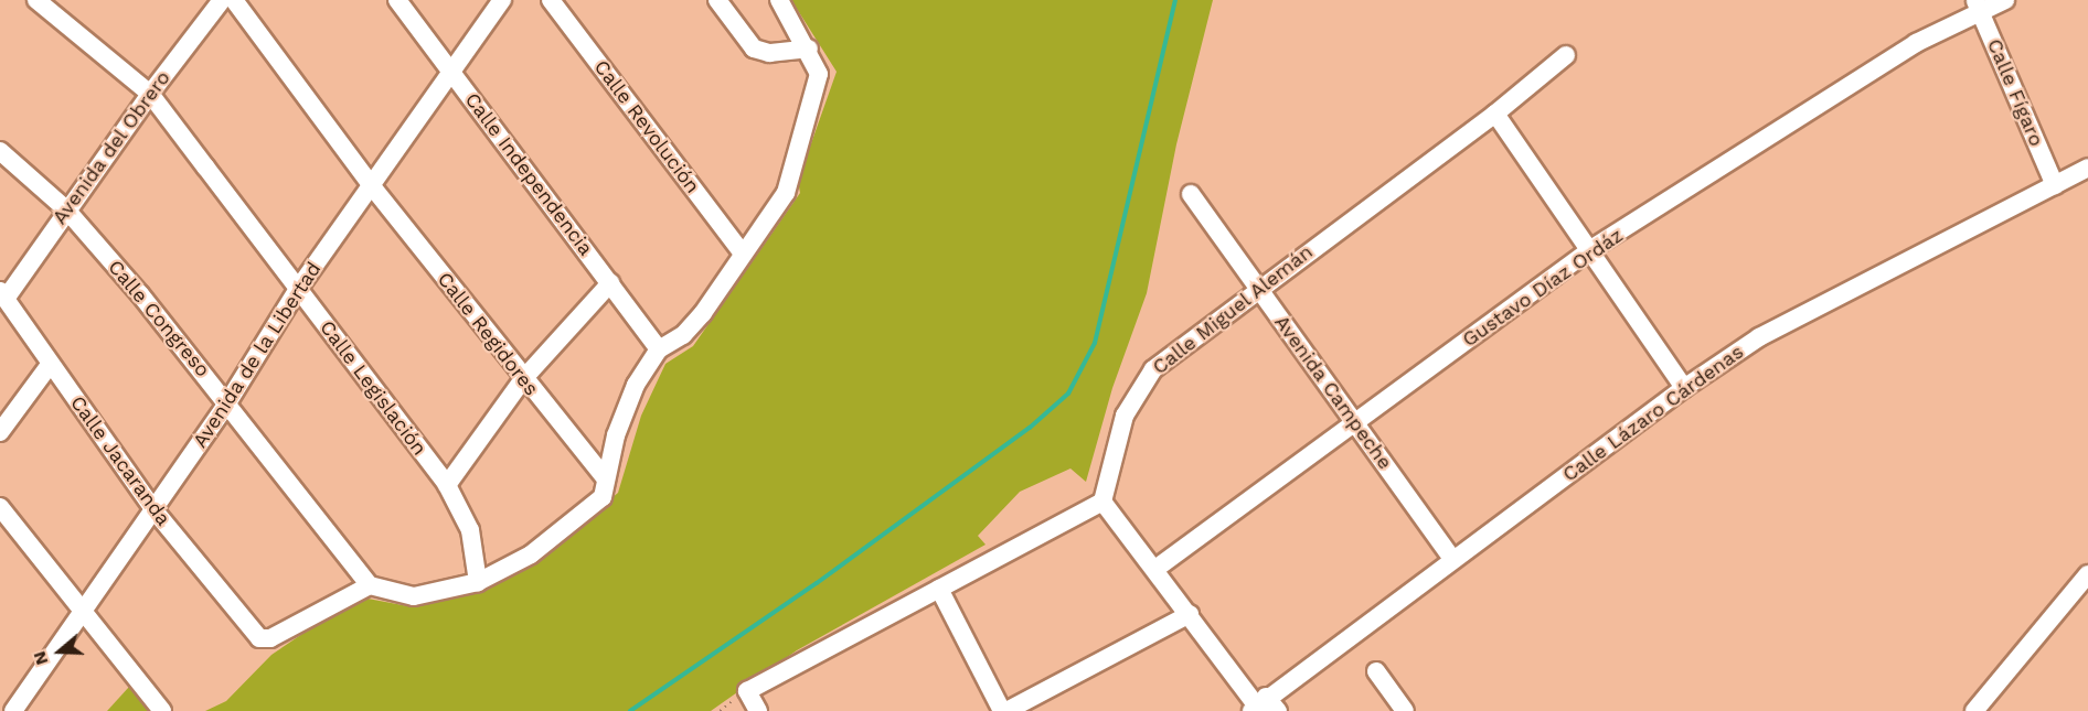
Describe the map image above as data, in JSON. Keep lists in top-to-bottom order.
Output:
{
  "streets": {
    "street": [
      "Calle Fígaro",
      "Calle Revolución",
      "Avenida del Obrero",
      "Calle Independencia",
      "Gustavo Díaz Ordáz",
      "Calle Miguel Alemán",
      "Calle Congreso",
      "Calle Regidores",
      "Avenida de la Libertad",
      "Calle Legislación",
      "Avenida Campeche",
      "Calle Lázaro Cárdenas",
      "Calle Jacaranda"
    ]
  },
  "crossings": [
    ["Calle Fígaro", "Gustavo Díaz Ordáz"],
    ["Calle Fígaro", "Calle Lázaro Cárdenas"],
    ["Avenida del Obrero", "Calle Congreso"],
    ["Avenida del Obrero", "Calle Legislación"],
    ["Avenida del Obrero", "Calle Jacaranda"],
    ["Calle Independencia", "Avenida de la Libertad"],
    ["Gustavo Díaz Ordáz", "Avenida Campeche"],
    ["Calle Miguel Alemán", "Avenida Campeche"],
    ["Calle Congreso", "Avenida de la Libertad"],
    ["Calle Congreso", "Calle Jacaranda"],
    ["Calle Regidores", "Avenida de la Libertad"],
    ["Avenida de la Libertad", "Calle Legislación"],
    ["Avenida de la Libertad", "Calle Jacaranda"],
    ["Avenida Campeche", "Calle Lázaro Cárdenas"]
  ],
  "north": "left"
}
